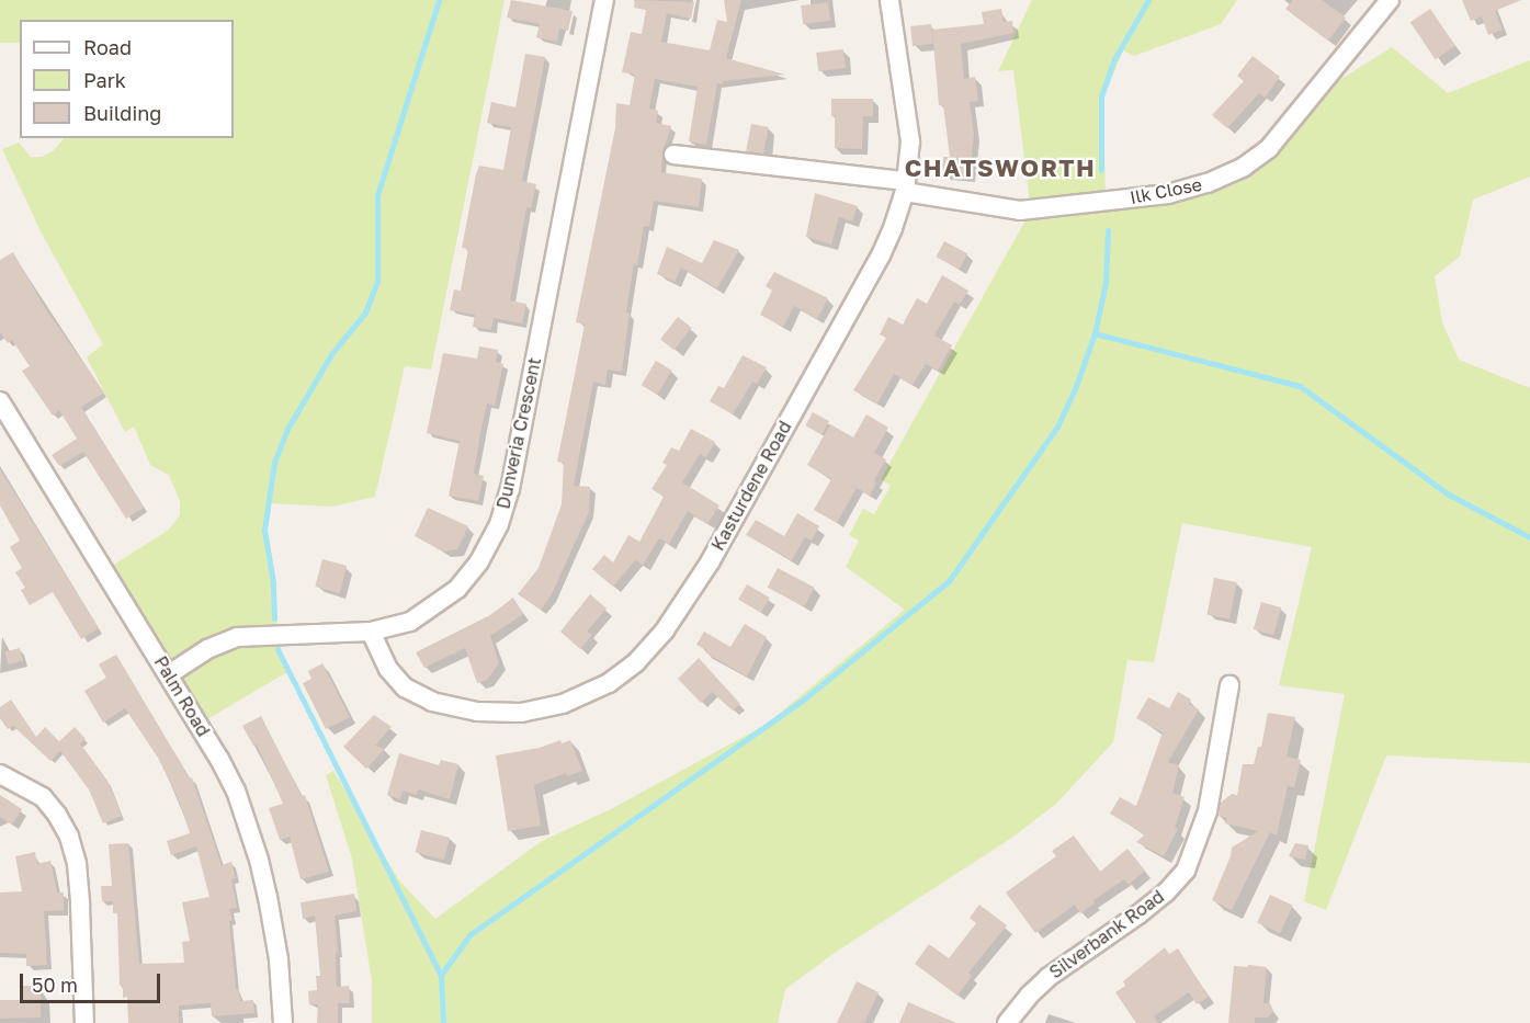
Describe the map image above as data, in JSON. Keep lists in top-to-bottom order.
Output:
{
  "streets": {
    "street": [
      "Ilk Close",
      "Dunveria Crescent",
      "Kasturdene Road",
      "Palm Road",
      "Silverbank Road"
    ]
  },
  "crossings": [
    ["Ilk Close", "Kasturdene Road"],
    ["Dunveria Crescent", "Kasturdene Road"],
    ["Dunveria Crescent", "Palm Road"]
  ],
  "districts": ["CHATSWORTH"],
  "legend": ["Road", "Park", "Building"],
  "scale_bar": "50 m"
}
